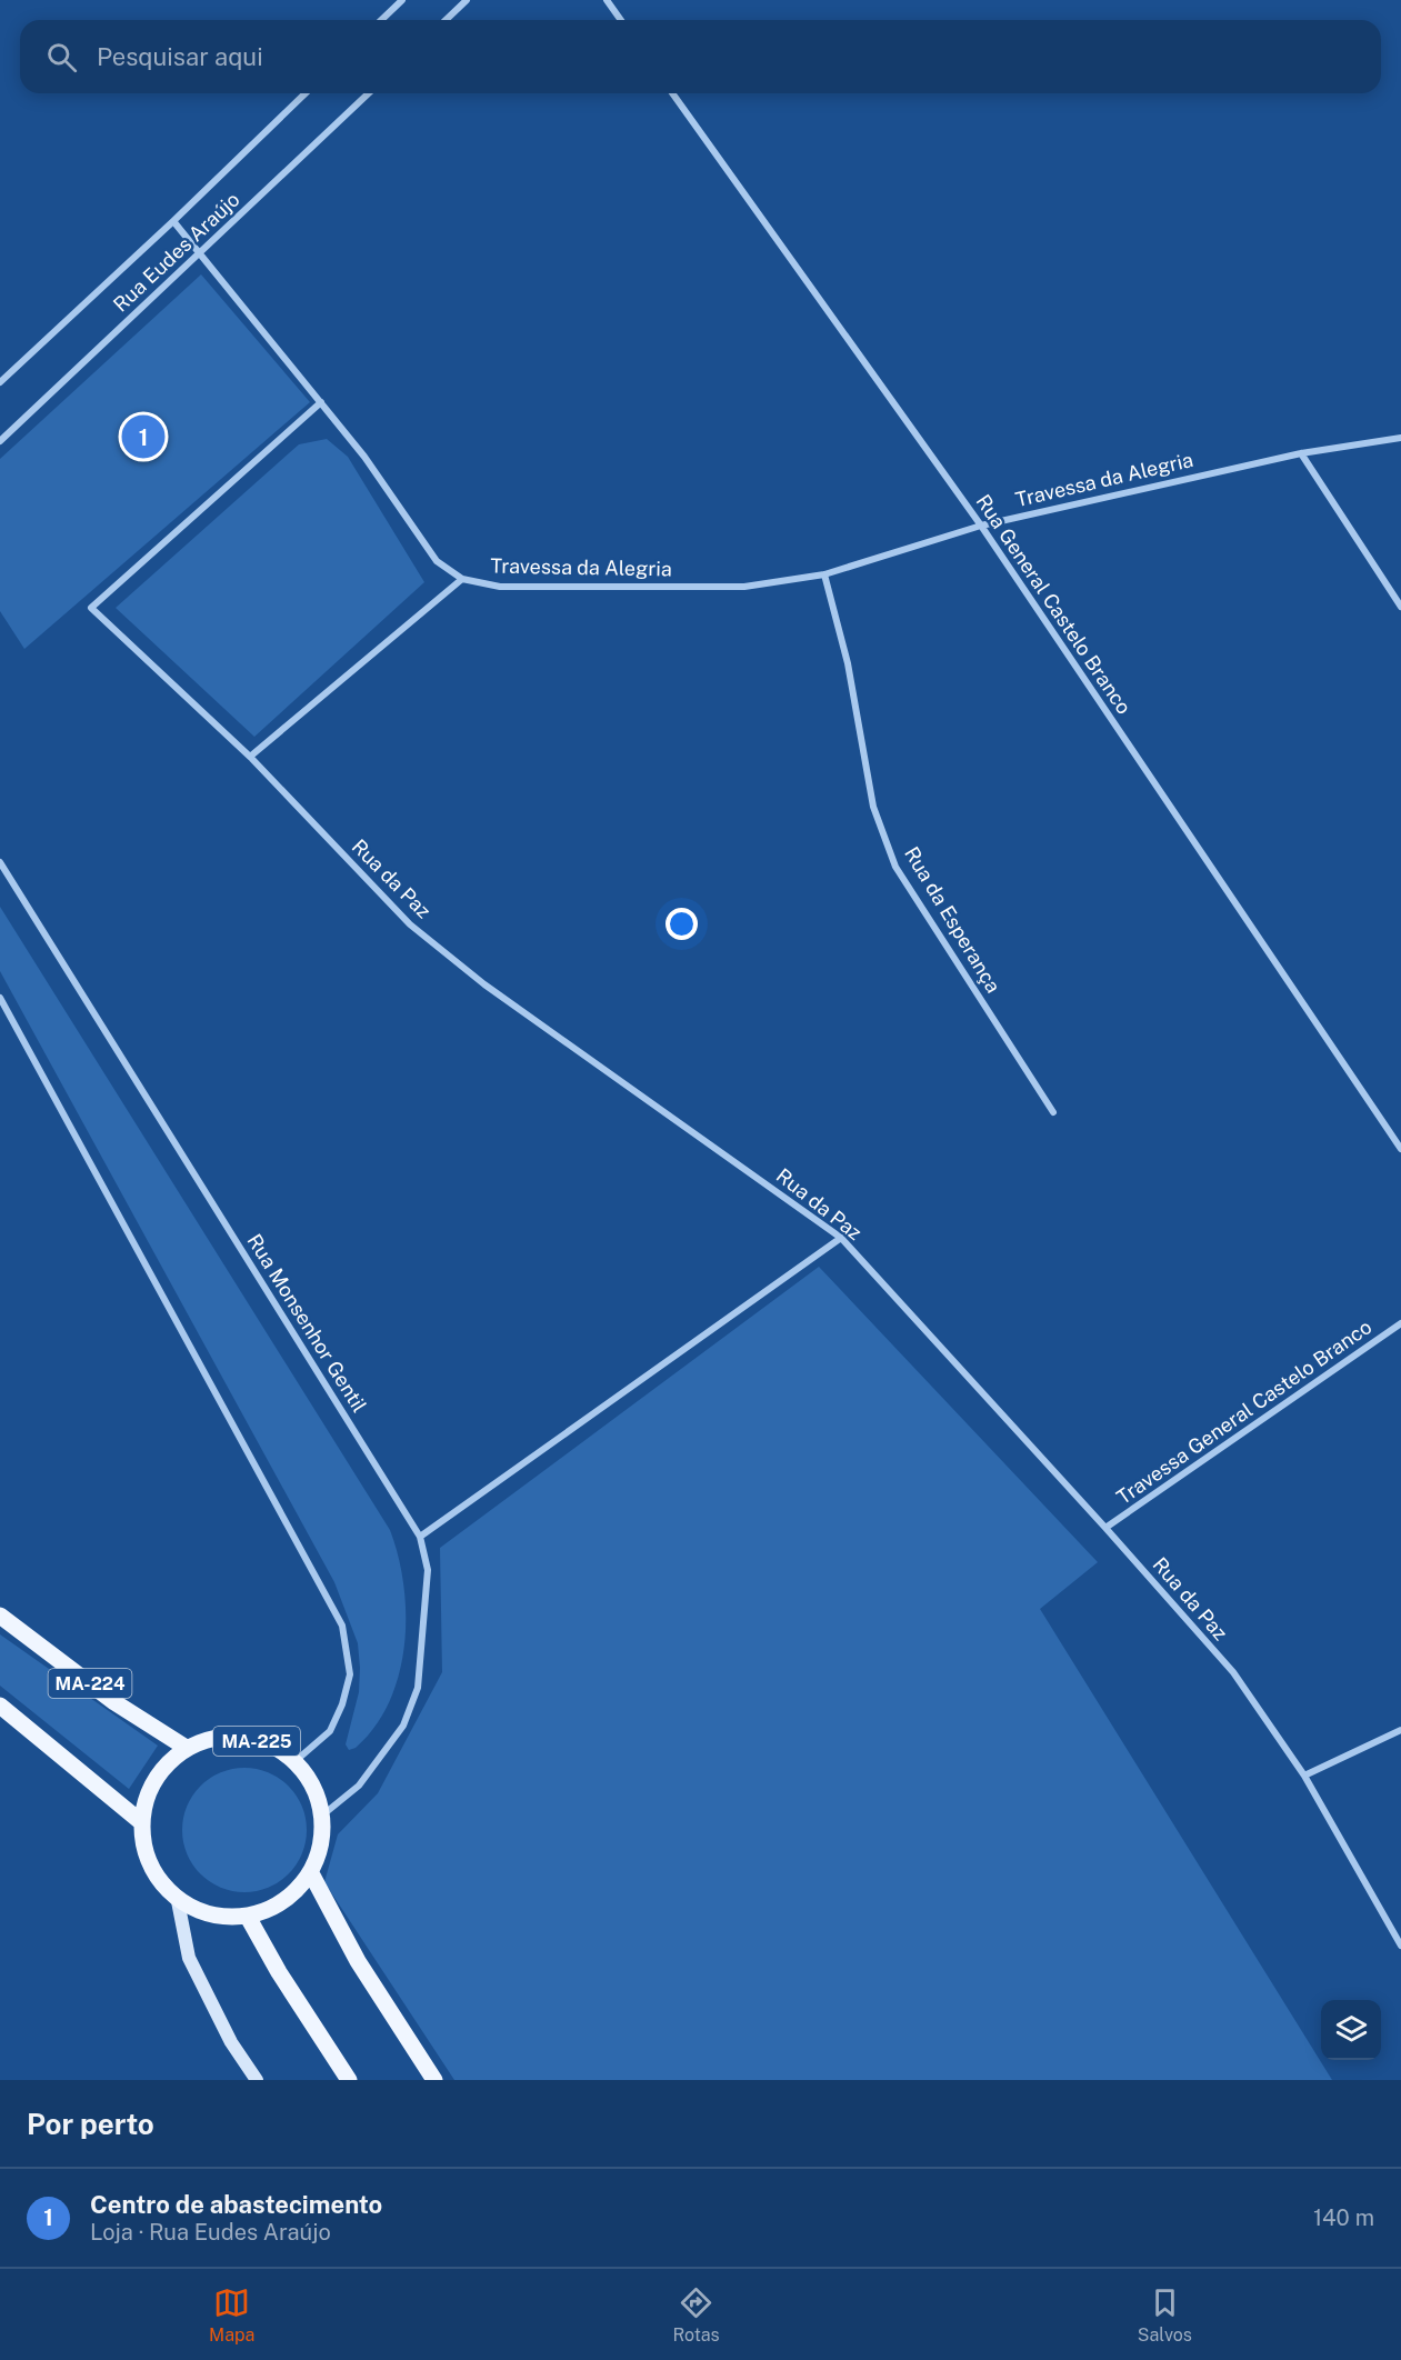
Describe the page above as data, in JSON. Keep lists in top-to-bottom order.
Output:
{
  "streets": {
    "main road": ["MA-224", "MA-225"],
    "street": [
      "Rua Eudes Araújo",
      "Travessa da Alegria",
      "Rua General Castelo Branco",
      "Rua da Paz",
      "Rua da Esperança",
      "Rua Monsenhor Gentil",
      "Travessa General Castelo Branco"
    ]
  },
  "crossings": [
    ["Rua Eudes Araújo", "Travessa da Alegria"],
    ["Travessa da Alegria", "Rua General Castelo Branco"],
    ["Travessa da Alegria", "Rua da Paz"],
    ["Travessa da Alegria", "Rua da Esperança"],
    ["Rua da Paz", "Travessa General Castelo Branco"],
    ["Rua Monsenhor Gentil", "MA-224"],
    ["Rua Monsenhor Gentil", "MA-225"],
    ["MA-224", "MA-225"]
  ],
  "page": {
    "search": "Pesquisar aqui",
    "pins": "1",
    "heading": "Por perto",
    "list": [
      {
        "mark": "1",
        "name": "Centro de abastecimento",
        "note": "Loja · Rua Eudes Araújo",
        "value": "140 m"
      }
    ],
    "nav": ["Mapa", "Rotas", "Salvos"]
  }
}
